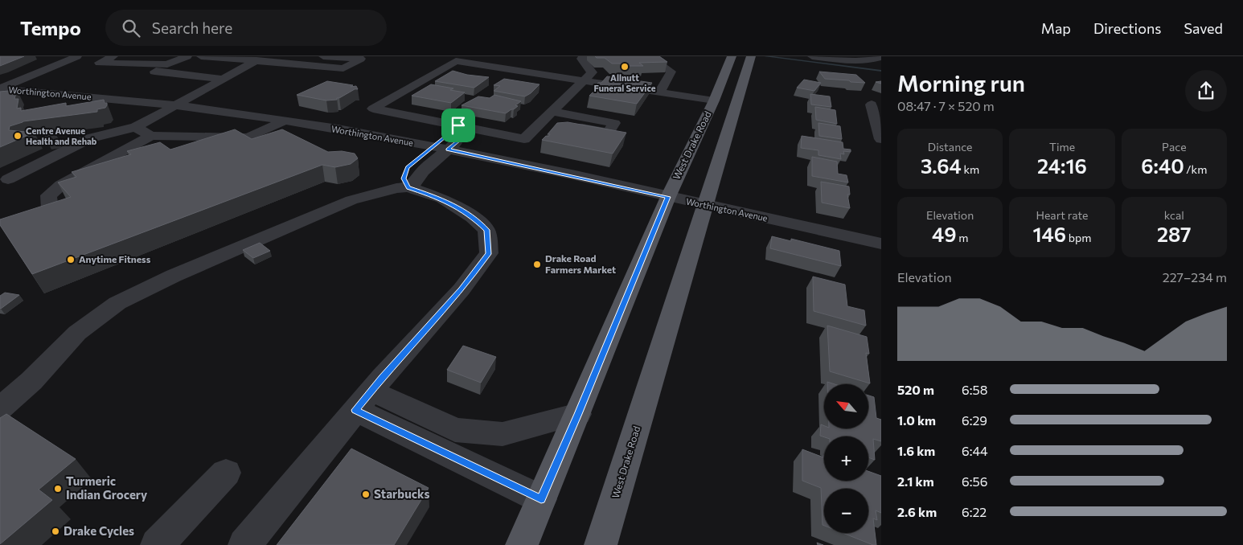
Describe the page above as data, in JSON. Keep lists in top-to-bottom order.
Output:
{
  "streets": {
    "main road": ["West Drake Road"],
    "street": ["Worthington Avenue"]
  },
  "crossings": [
    ["Worthington Avenue", "West Drake Road"]
  ],
  "places": [
    "Allnutt Funeral Service",
    "Centre Avenue Health and Rehab",
    "Anytime Fitness",
    "Drake Road Farmers Market",
    "Turmeric Indian Grocery",
    "Starbucks",
    "Drake Cycles"
  ],
  "north": "top left",
  "page": {
    "header": "Tempo",
    "search": "Search here",
    "nav": ["Map", "Directions", "Saved"],
    "heading": ["Morning run", "08:47 · 7 × 520 m"],
    "stats": [
      ["Distance", "3.64 km"],
      ["Time", "24:16"],
      ["Pace", "6:40 /km"],
      ["Elevation", "49 m"],
      ["Heart rate", "146 bpm"],
      ["kcal", "287"]
    ],
    "chart": ["Elevation", "227–234 m"],
    "list": [
      {
        "name": "520 m",
        "note": "6:58"
      },
      {
        "name": "1.0 km",
        "note": "6:29"
      },
      {
        "name": "1.6 km",
        "note": "6:44"
      },
      {
        "name": "2.1 km",
        "note": "6:56"
      },
      {
        "name": "2.6 km",
        "note": "6:22"
      }
    ],
    "map_buttons": ["+", "−"]
  }
}
